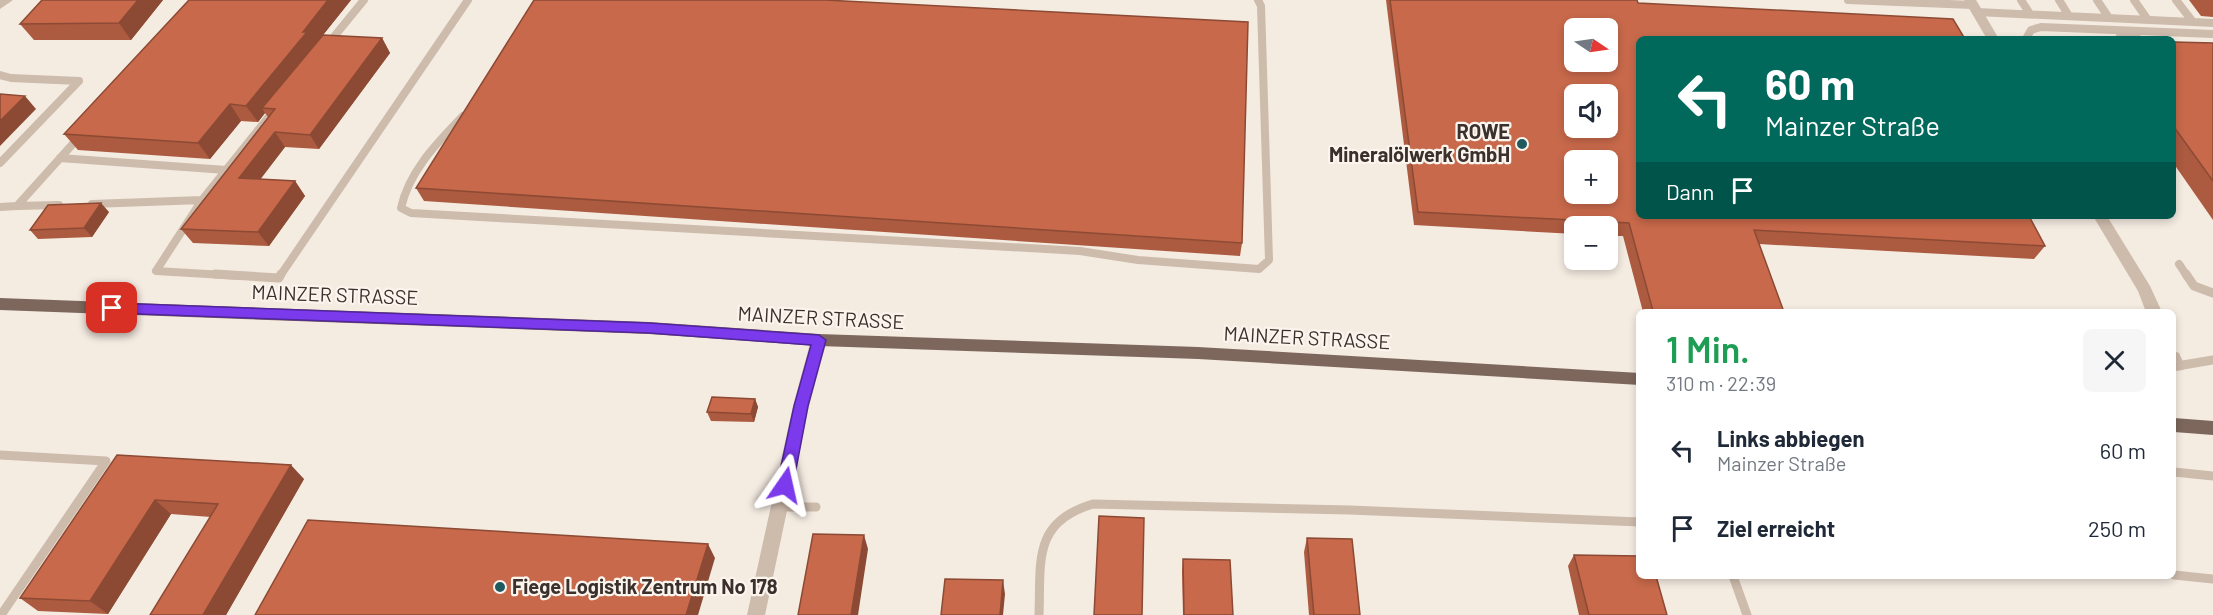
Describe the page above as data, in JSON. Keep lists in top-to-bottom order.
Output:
{
  "streets": {
    "main road": ["MAINZER STRASSE"]
  },
  "places": ["ROWE Mineralölwerk GmbH", "Fiege Logistik Zentrum No 178"],
  "north": "right",
  "page": {
    "map_buttons": ["+", "−"],
    "turn": ["60 m", "Mainzer Straße"],
    "then": "Dann",
    "heading": ["1 Min.", "310 m · 22:39"],
    "list": [
      {
        "name": "Links abbiegen",
        "note": "Mainzer Straße",
        "value": "60 m"
      },
      {
        "name": "Ziel erreicht",
        "value": "250 m"
      }
    ]
  }
}
